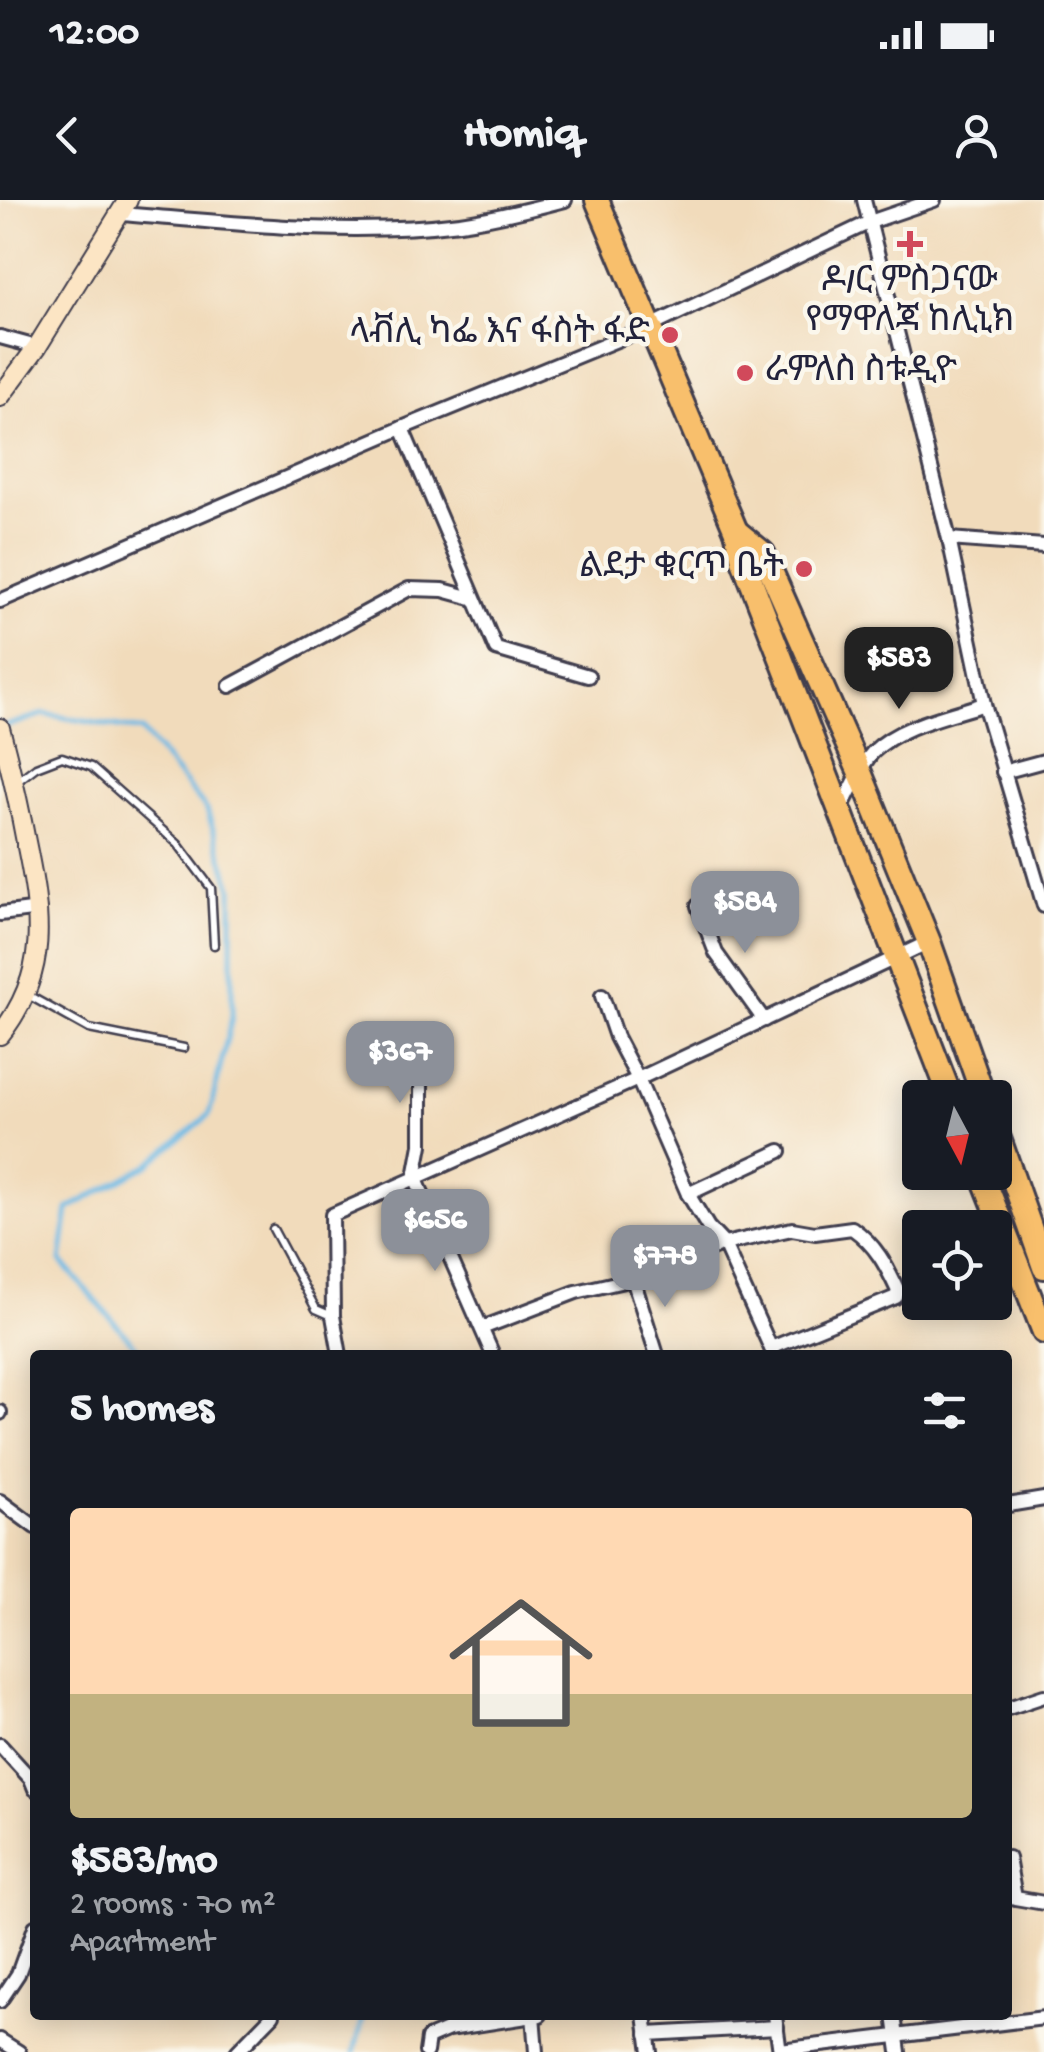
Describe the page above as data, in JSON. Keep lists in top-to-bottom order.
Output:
{
  "places": {
    "health": ["ዶ/ር ምስጋናው የማዋለጃ ከሊኒክ"],
    "other": ["ላቭሊ ካፌ እና ፋስት ፋድ", "ራምለስ ስቱዲዮ", "ልደታ ቁርጥ ቤት"]
  },
  "north": "bottom",
  "page": {
    "status": "12:00",
    "header": "Homiq",
    "price": [
      "$583",
      "$584",
      "$367",
      "$656",
      "$778"
    ],
    "heading": "5 homes",
    "list": [
      {
        "name": "$583/mo",
        "note": "2 rooms · 70 m² · Apartment"
      }
    ]
  }
}
